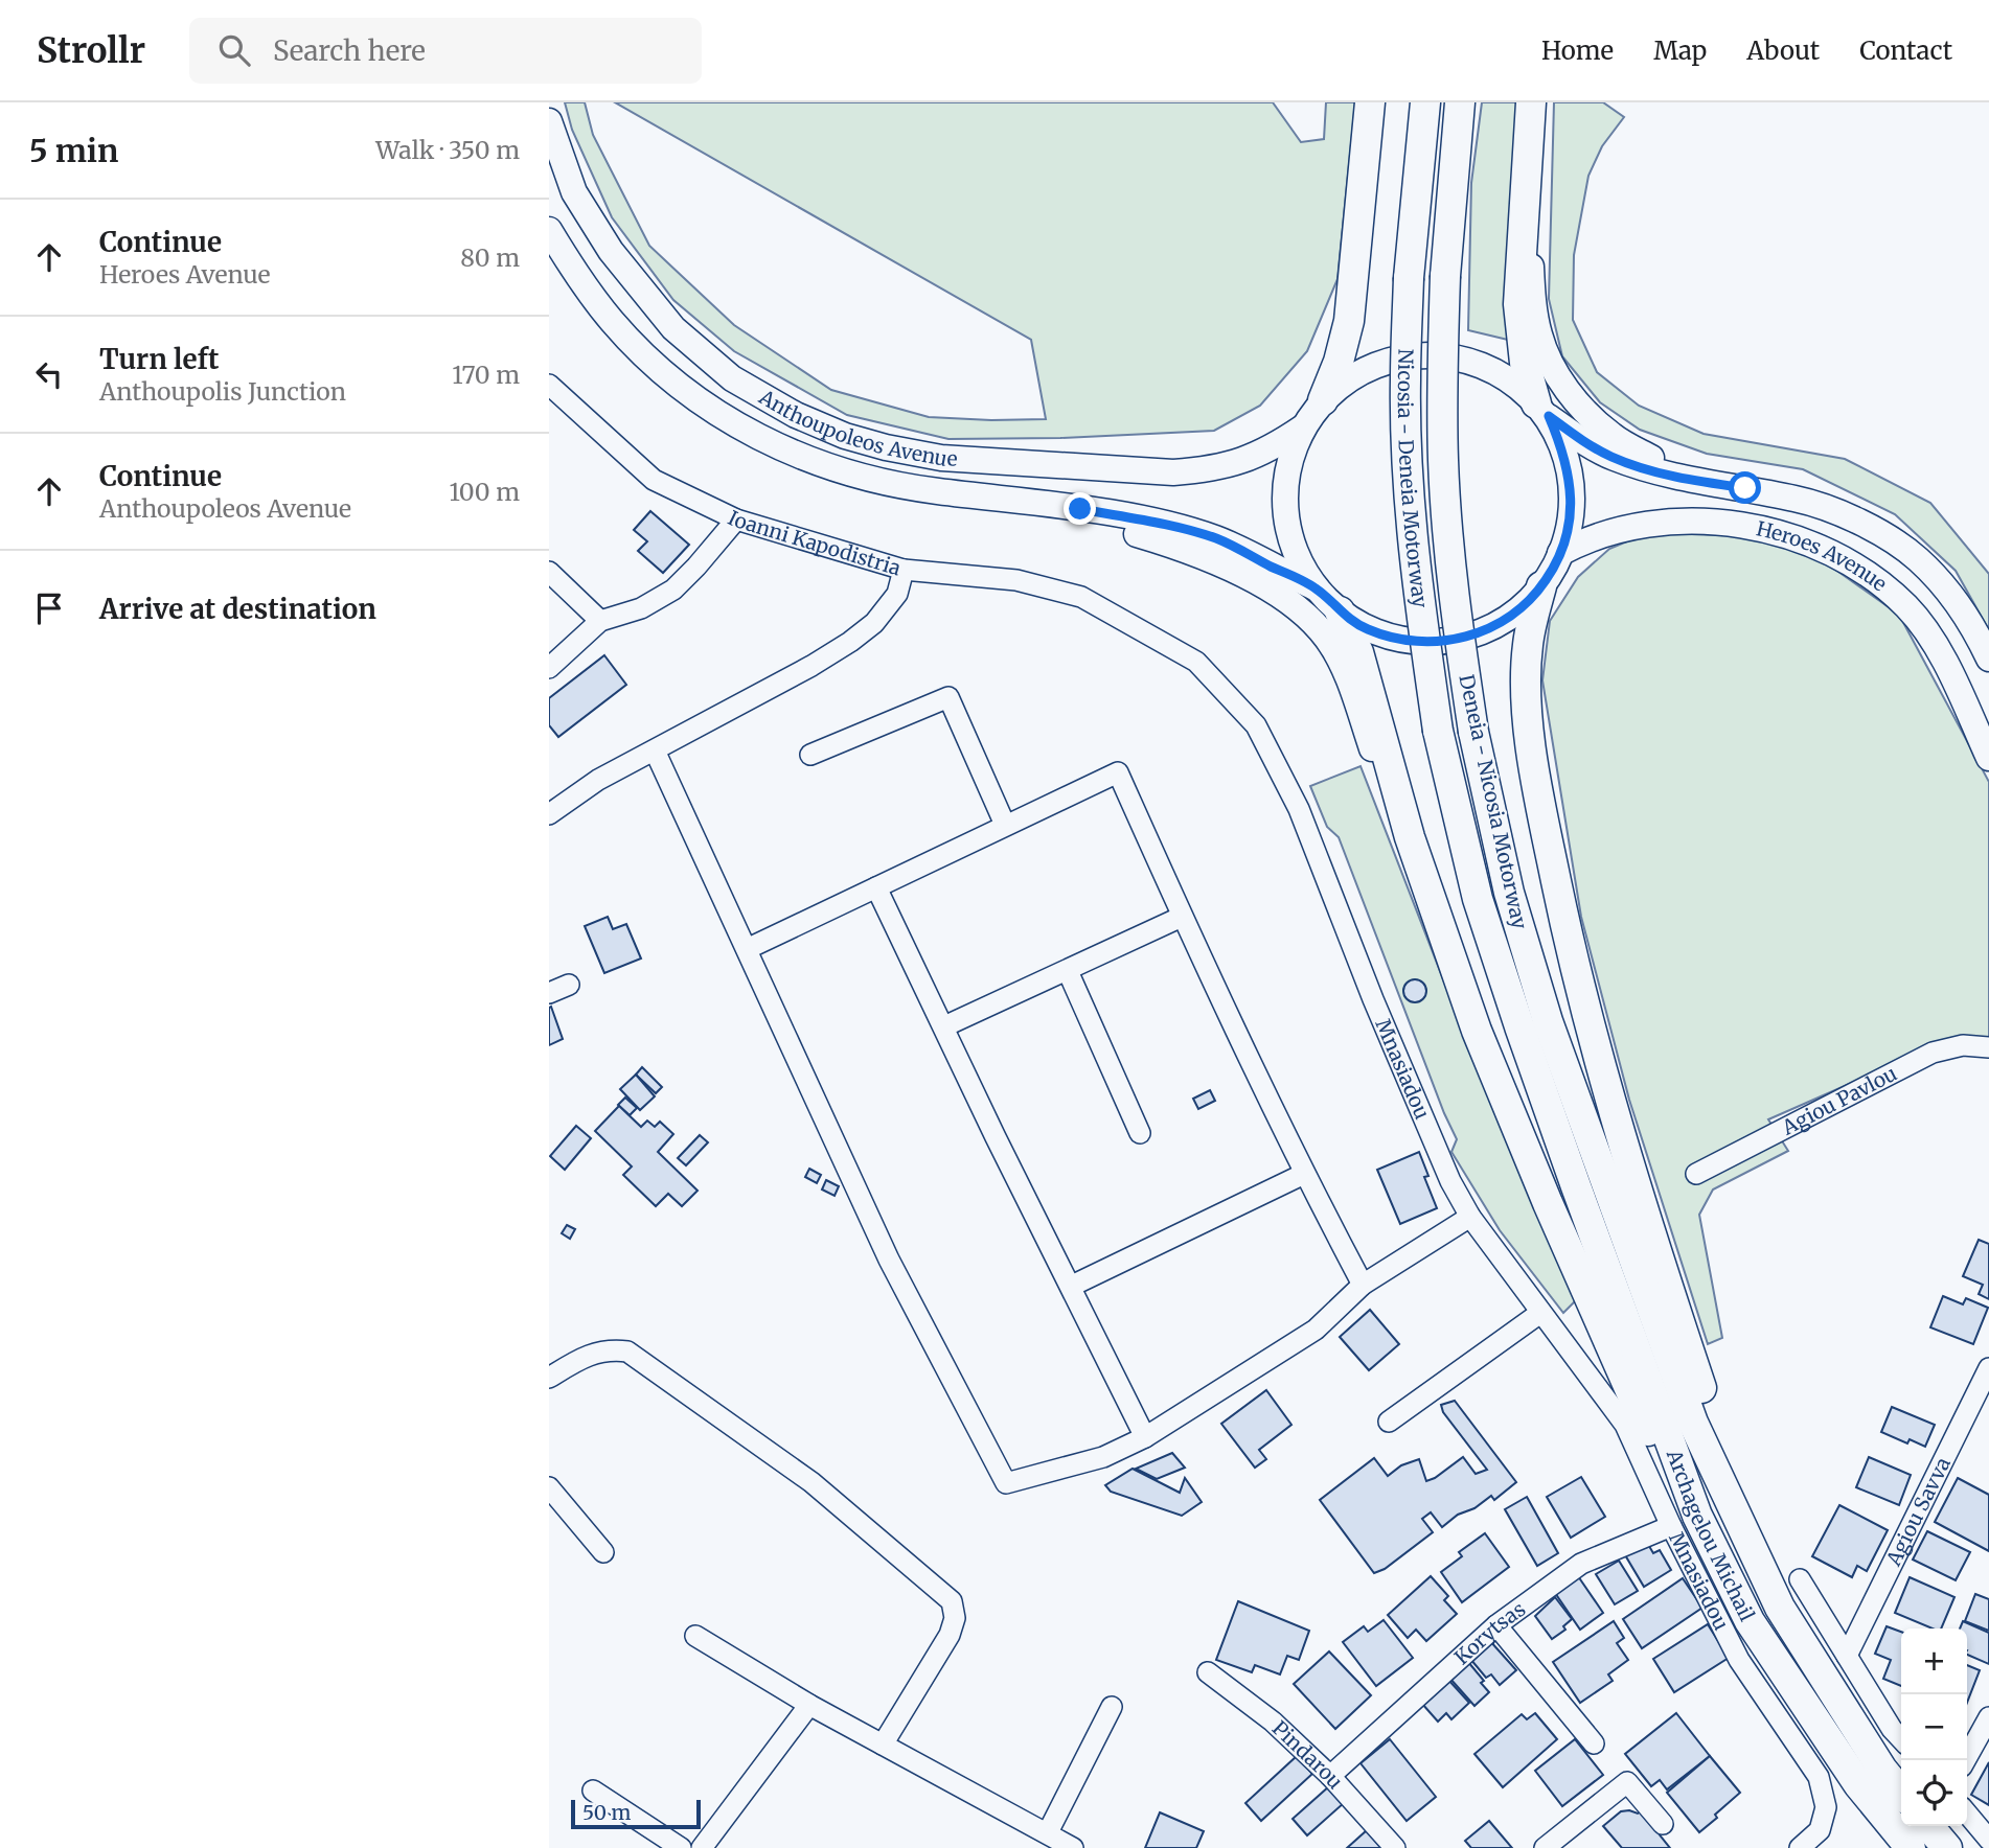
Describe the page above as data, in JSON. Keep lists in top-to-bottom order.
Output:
{
  "streets": {
    "highway": ["Nicosia - Deneia Motorway", "Deneia - Nicosia Motorway", "Archagelou Michail"],
    "main road": ["Anthoupoleos Avenue", "Heroes Avenue"],
    "street": [
      "Ioanni Kapodistria",
      "Mnasiadou",
      "Agiou Pavlou",
      "Agiou Savva",
      "Korytsas",
      "Pindarou"
    ]
  },
  "crossings": [
    ["Anthoupoleos Avenue", "Heroes Avenue"],
    ["Nicosia - Deneia Motorway", "Archagelou Michail"],
    ["Ioanni Kapodistria", "Mnasiadou"],
    ["Deneia - Nicosia Motorway", "Archagelou Michail"],
    ["Mnasiadou", "Archagelou Michail"],
    ["Mnasiadou", "Korytsas"],
    ["Archagelou Michail", "Korytsas"],
    ["Korytsas", "Pindarou"]
  ],
  "scale_bar": "50 m",
  "page": {
    "header": "Strollr",
    "search": "Search here",
    "nav": [
      "Home",
      "Map",
      "About",
      "Contact"
    ],
    "heading": ["5 min", "Walk · 350 m"],
    "list": [
      ["Continue", "Heroes Avenue", "80 m"],
      ["Turn left", "Anthoupolis Junction", "170 m"],
      ["Continue", "Anthoupoleos Avenue", "100 m"],
      "Arrive at destination"
    ],
    "map_buttons": ["+", "−"],
    "scale": "50 m"
  }
}
